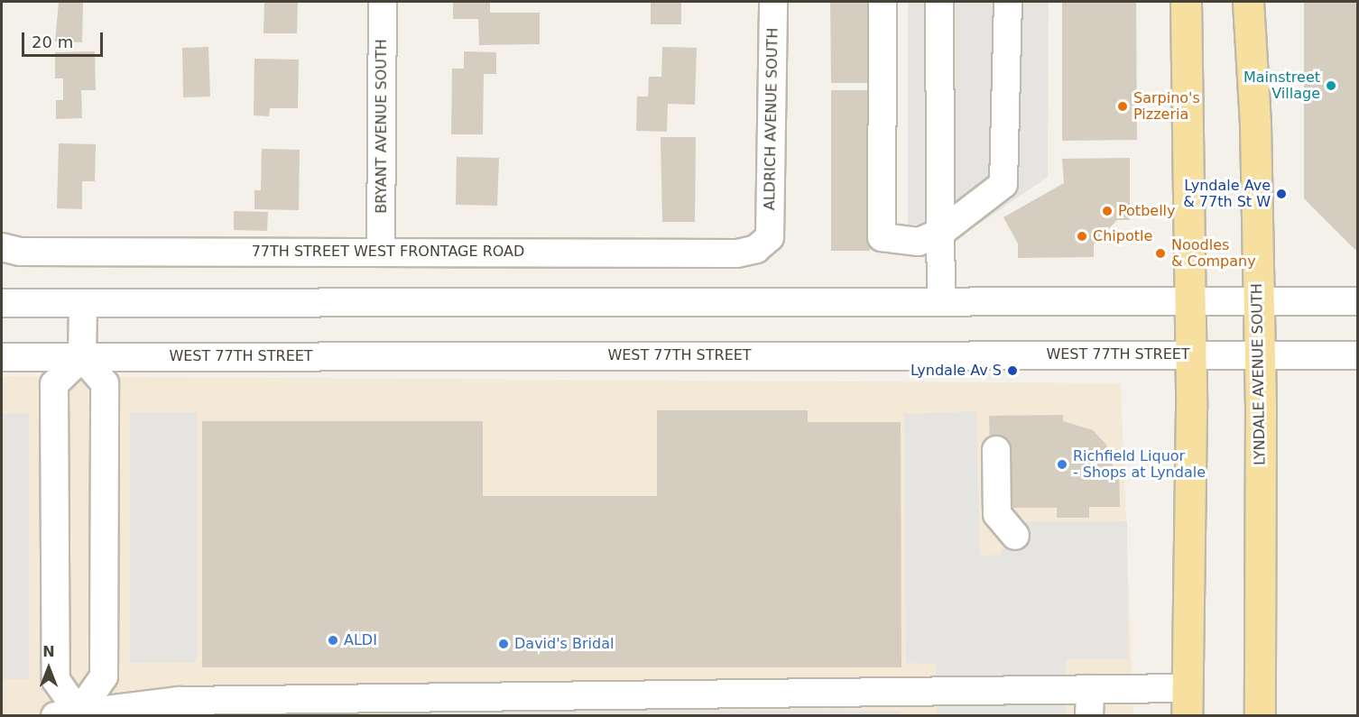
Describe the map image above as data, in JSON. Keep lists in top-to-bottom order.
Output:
{
  "streets": {
    "main road": ["LYNDALE AVENUE SOUTH"],
    "street": [
      "ALDRICH AVENUE SOUTH",
      "BRYANT AVENUE SOUTH",
      "77TH STREET WEST FRONTAGE ROAD",
      "WEST 77TH STREET"
    ]
  },
  "crossings": [
    ["ALDRICH AVENUE SOUTH", "77TH STREET WEST FRONTAGE ROAD"],
    ["BRYANT AVENUE SOUTH", "77TH STREET WEST FRONTAGE ROAD"],
    ["WEST 77TH STREET", "LYNDALE AVENUE SOUTH"]
  ],
  "places": [
    "Mainstreet Village",
    "Sarpino's Pizzeria",
    "Lyndale Ave & 77th St W",
    "Potbelly",
    "Chipotle",
    "Noodles & Company",
    "Lyndale Av S",
    "Richfield Liquor - Shops at Lyndale",
    "ALDI",
    "David's Bridal"
  ],
  "scale_bar": "20 m",
  "north": "top"
}
